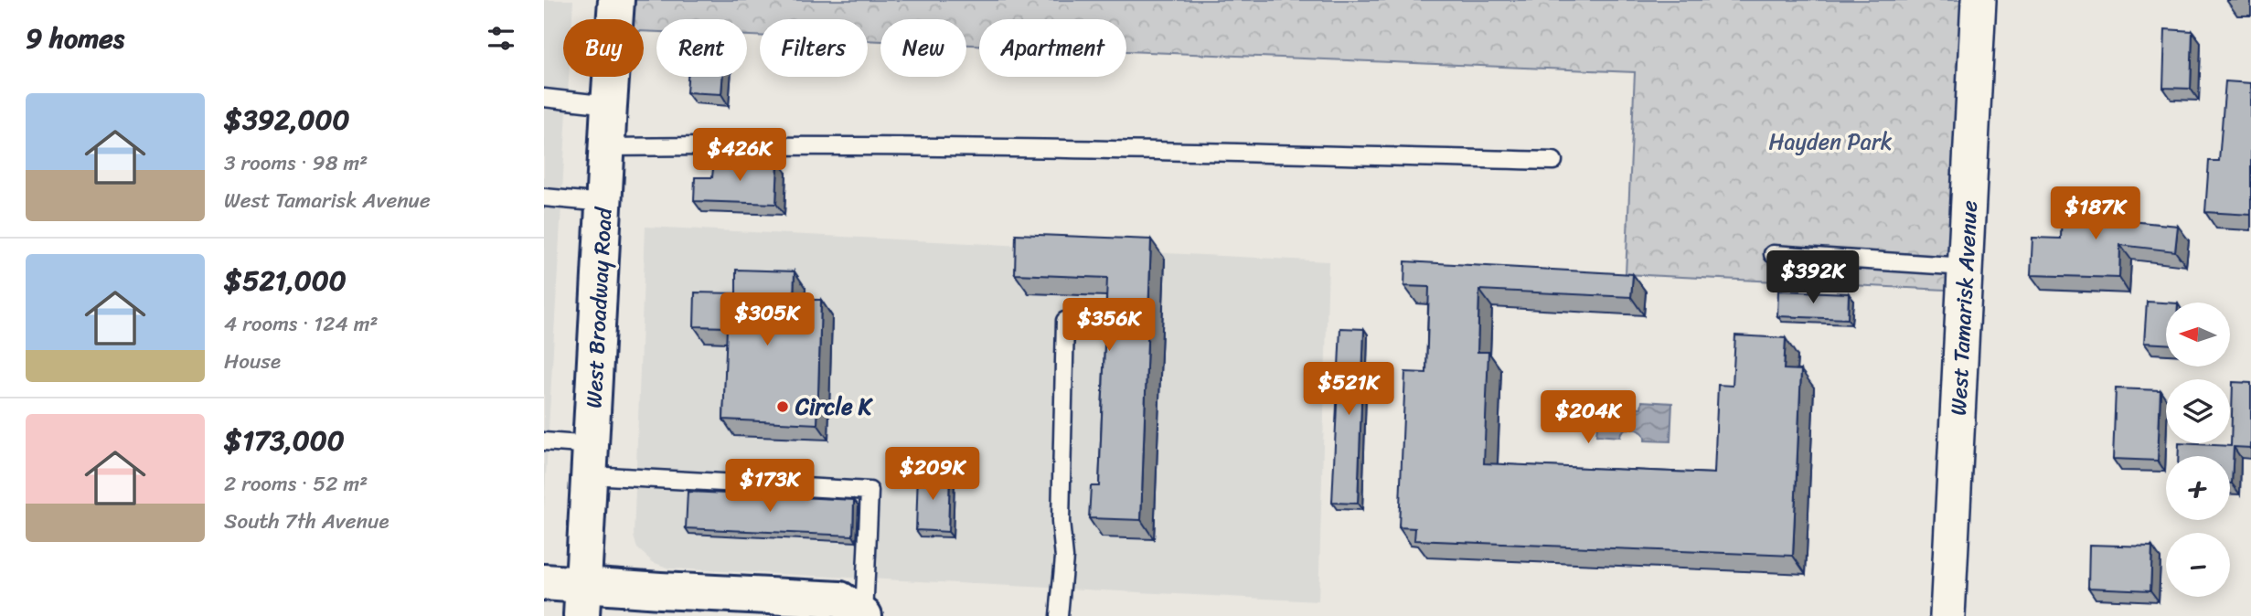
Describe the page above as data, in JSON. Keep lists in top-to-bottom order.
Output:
{
  "streets": {
    "main road": ["West Broadway Road"],
    "street": ["West Tamarisk Avenue"]
  },
  "parks": ["Hayden Park"],
  "places": ["Circle K"],
  "north": "left",
  "page": {
    "heading": "9 homes",
    "chip": [
      "Buy",
      "Rent",
      "Filters",
      "New",
      "Apartment"
    ],
    "list": [
      {
        "name": "$392,000",
        "note": "3 rooms · 98 m² · West Tamarisk Avenue"
      },
      {
        "name": "$521,000",
        "note": "4 rooms · 124 m² · House"
      },
      {
        "name": "$173,000",
        "note": "2 rooms · 52 m² · South 7th Avenue"
      }
    ],
    "price": [
      "$426K",
      "$187K",
      "$392K",
      "$305K",
      "$356K",
      "$521K",
      "$204K",
      "$209K",
      "$173K"
    ],
    "map_buttons": ["+", "−"]
  }
}
